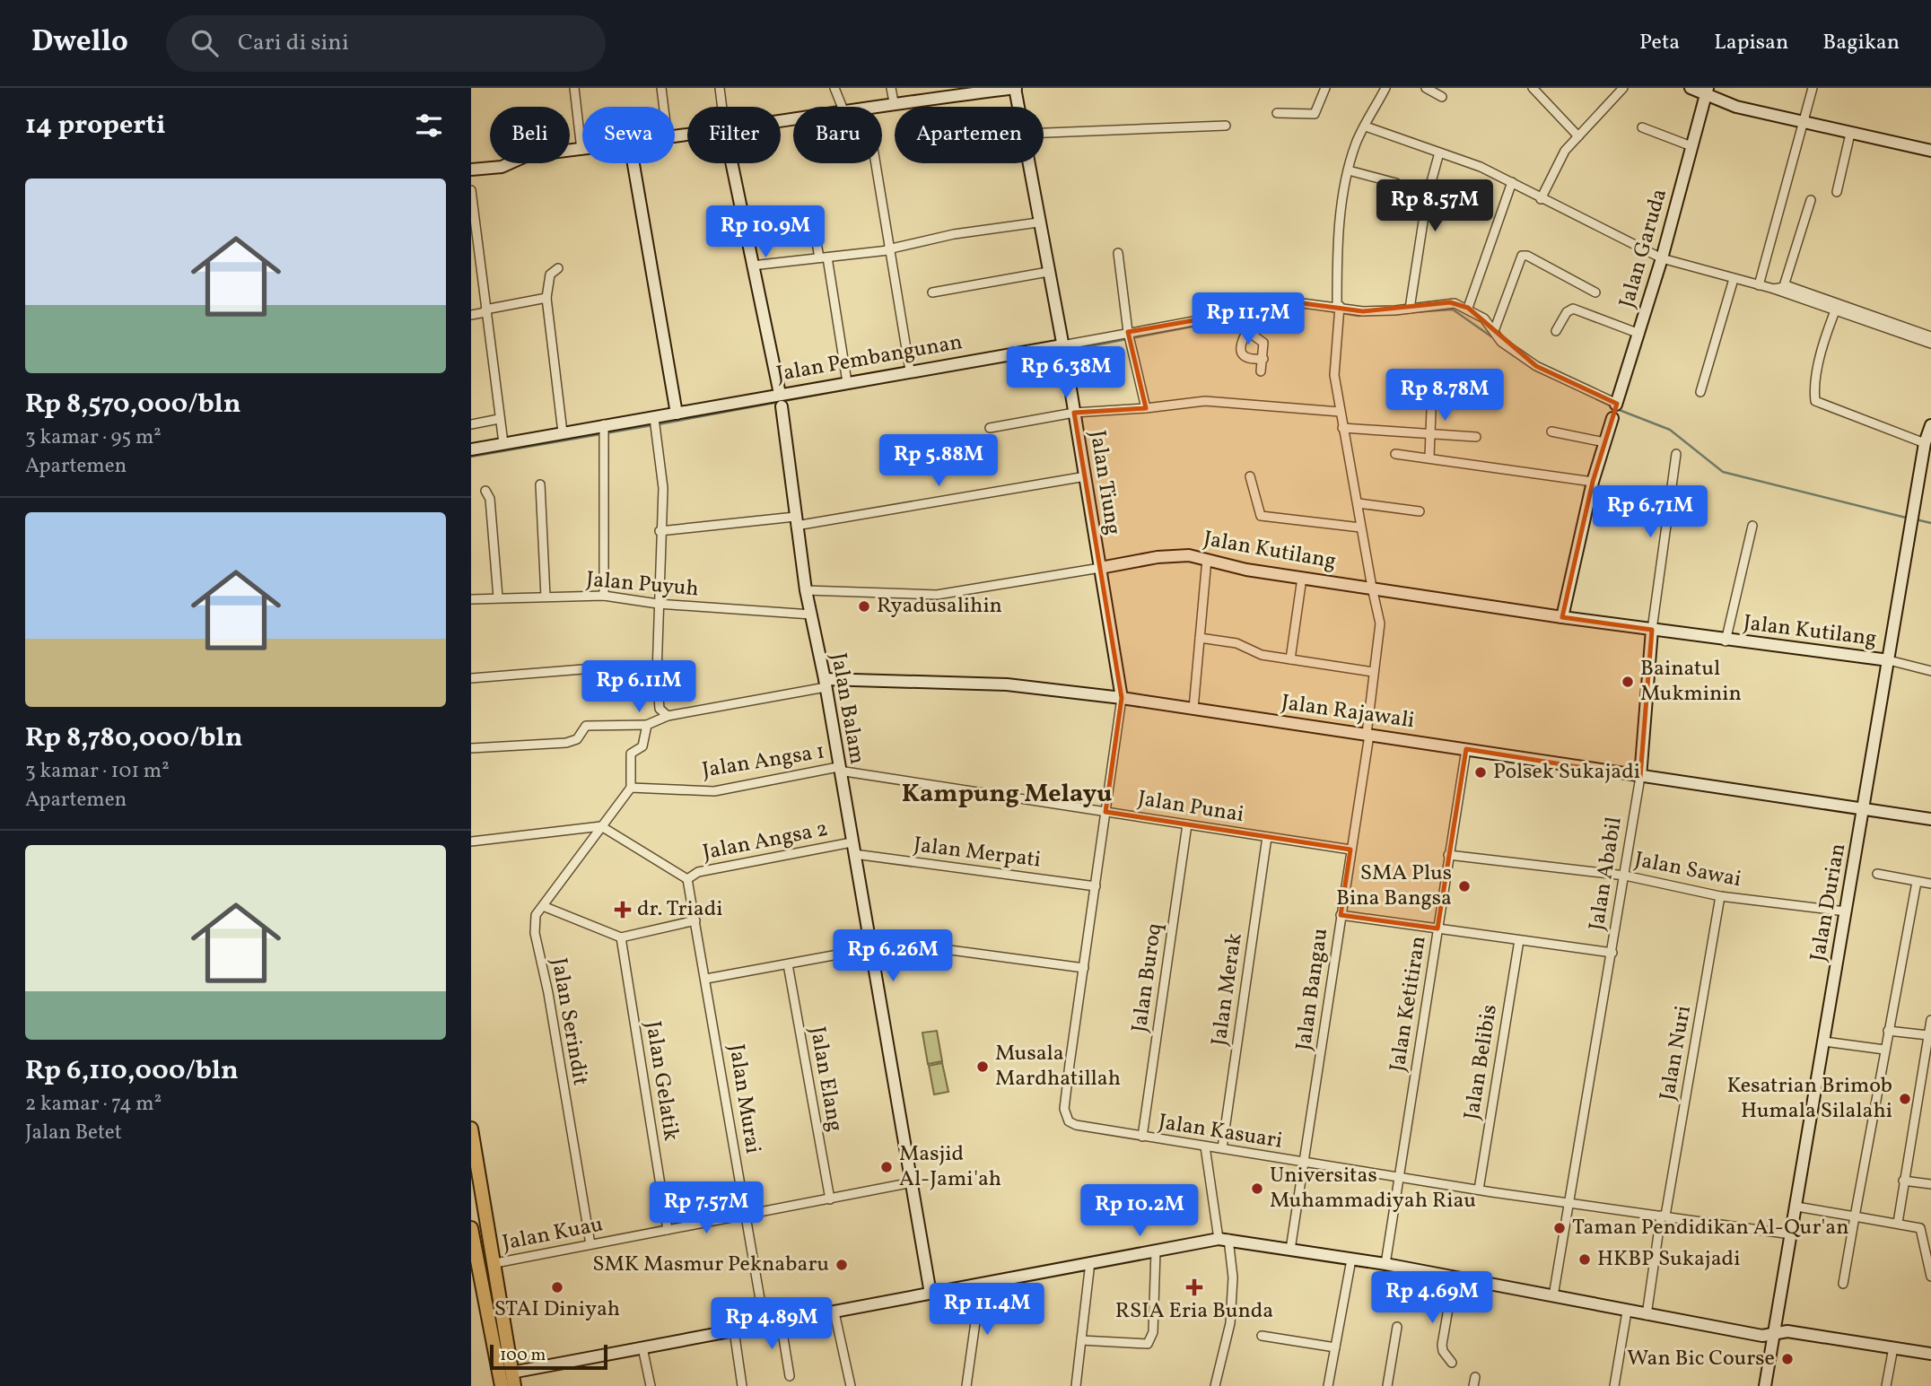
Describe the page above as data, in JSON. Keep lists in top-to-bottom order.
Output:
{
  "streets": {
    "street": [
      "Jalan Garuda",
      "Jalan Pembangunan",
      "Jalan Tiung",
      "Jalan Kutilang",
      "Jalan Puyuh",
      "Jalan Balam",
      "Jalan Rajawali",
      "Jalan Angsa 1",
      "Jalan Punai",
      "Jalan Angsa 2",
      "Jalan Merpati",
      "Jalan Sawai",
      "Jalan Ababil",
      "Jalan Durian",
      "Jalan Buroq",
      "Jalan Merak",
      "Jalan Bangau",
      "Jalan Ketitiran",
      "Jalan Serindit",
      "Jalan Nuri",
      "Jalan Belibis",
      "Jalan Elang",
      "Jalan Gelatik",
      "Jalan Murai",
      "Jalan Kasuari",
      "Jalan Kuau"
    ]
  },
  "crossings": [
    ["Jalan Pembangunan", "Jalan Tiung"],
    ["Jalan Pembangunan", "Jalan Balam"],
    ["Jalan Pembangunan", "Jalan Bangau"],
    ["Jalan Tiung", "Jalan Kutilang"],
    ["Jalan Tiung", "Jalan Rajawali"],
    ["Jalan Tiung", "Jalan Kasuari"],
    ["Jalan Kutilang", "Jalan Balam"],
    ["Jalan Kutilang", "Jalan Ababil"],
    ["Jalan Kutilang", "Jalan Durian"],
    ["Jalan Kutilang", "Jalan Bangau"],
    ["Jalan Puyuh", "Jalan Balam"],
    ["Jalan Balam", "Jalan Rajawali"],
    ["Jalan Balam", "Jalan Angsa 1"],
    ["Jalan Balam", "Jalan Punai"],
    ["Jalan Balam", "Jalan Angsa 2"],
    ["Jalan Balam", "Jalan Merpati"],
    ["Jalan Balam", "Jalan Kuau"],
    ["Jalan Rajawali", "Jalan Ababil"],
    ["Jalan Rajawali", "Jalan Durian"],
    ["Jalan Rajawali", "Jalan Bangau"],
    ["Jalan Rajawali", "Jalan Ketitiran"],
    ["Jalan Rajawali", "Jalan Kasuari"],
    ["Jalan Angsa 1", "Jalan Punai"],
    ["Jalan Punai", "Jalan Buroq"],
    ["Jalan Punai", "Jalan Merak"],
    ["Jalan Punai", "Jalan Bangau"],
    ["Jalan Punai", "Jalan Kasuari"],
    ["Jalan Angsa 2", "Jalan Merpati"],
    ["Jalan Angsa 2", "Jalan Murai"],
    ["Jalan Merpati", "Jalan Kasuari"],
    ["Jalan Sawai", "Jalan Ababil"],
    ["Jalan Sawai", "Jalan Durian"],
    ["Jalan Sawai", "Jalan Ketitiran"],
    ["Jalan Sawai", "Jalan Nuri"],
    ["Jalan Ababil", "Jalan Kasuari"],
    ["Jalan Durian", "Jalan Kasuari"],
    ["Jalan Buroq", "Jalan Kasuari"],
    ["Jalan Merak", "Jalan Kasuari"],
    ["Jalan Bangau", "Jalan Kasuari"],
    ["Jalan Ketitiran", "Jalan Kasuari"],
    ["Jalan Serindit", "Jalan Kuau"],
    ["Jalan Nuri", "Jalan Kasuari"],
    ["Jalan Belibis", "Jalan Kasuari"],
    ["Jalan Elang", "Jalan Kuau"],
    ["Jalan Gelatik", "Jalan Kuau"],
    ["Jalan Murai", "Jalan Kuau"]
  ],
  "districts": ["Kampung Melayu"],
  "places": {
    "other": [
      "Ryadusalihin",
      "Bainatul Mukminin",
      "Polsek Sukajadi",
      "SMA Plus Bina Bangsa",
      "Musala Mardhatillah",
      "Kesatrian Brimob Humala Silalahi",
      "Masjid Al-Jami'ah",
      "Universitas Muhammadiyah Riau",
      "Taman Pendidikan Al-Qur'an",
      "HKBP Sukajadi",
      "SMK Masmur Peknabaru",
      "STAI Diniyah",
      "Wan Bic Course"
    ],
    "health": ["dr. Triadi", "RSIA Eria Bunda"]
  },
  "scale_bar": "100 m",
  "page": {
    "header": "Dwello",
    "search": "Cari di sini",
    "nav": ["Peta", "Lapisan", "Bagikan"],
    "heading": "14 properti",
    "chip": [
      "Beli",
      "Sewa",
      "Filter",
      "Baru",
      "Apartemen"
    ],
    "list": [
      {
        "name": "Rp 8,570,000/bln",
        "note": "3 kamar · 95 m² · Apartemen"
      },
      {
        "name": "Rp 8,780,000/bln",
        "note": "3 kamar · 101 m² · Apartemen"
      },
      {
        "name": "Rp 6,110,000/bln",
        "note": "2 kamar · 74 m² · Jalan Betet"
      }
    ],
    "price": [
      "Rp 8.57M",
      "Rp 10.9M",
      "Rp 11.7M",
      "Rp 6.38M",
      "Rp 8.78M",
      "Rp 5.88M",
      "Rp 6.71M",
      "Rp 6.11M",
      "Rp 6.26M",
      "Rp 7.57M",
      "Rp 10.2M",
      "Rp 4.69M",
      "Rp 11.4M",
      "Rp 4.89M"
    ],
    "scale": "100 m"
  }
}
